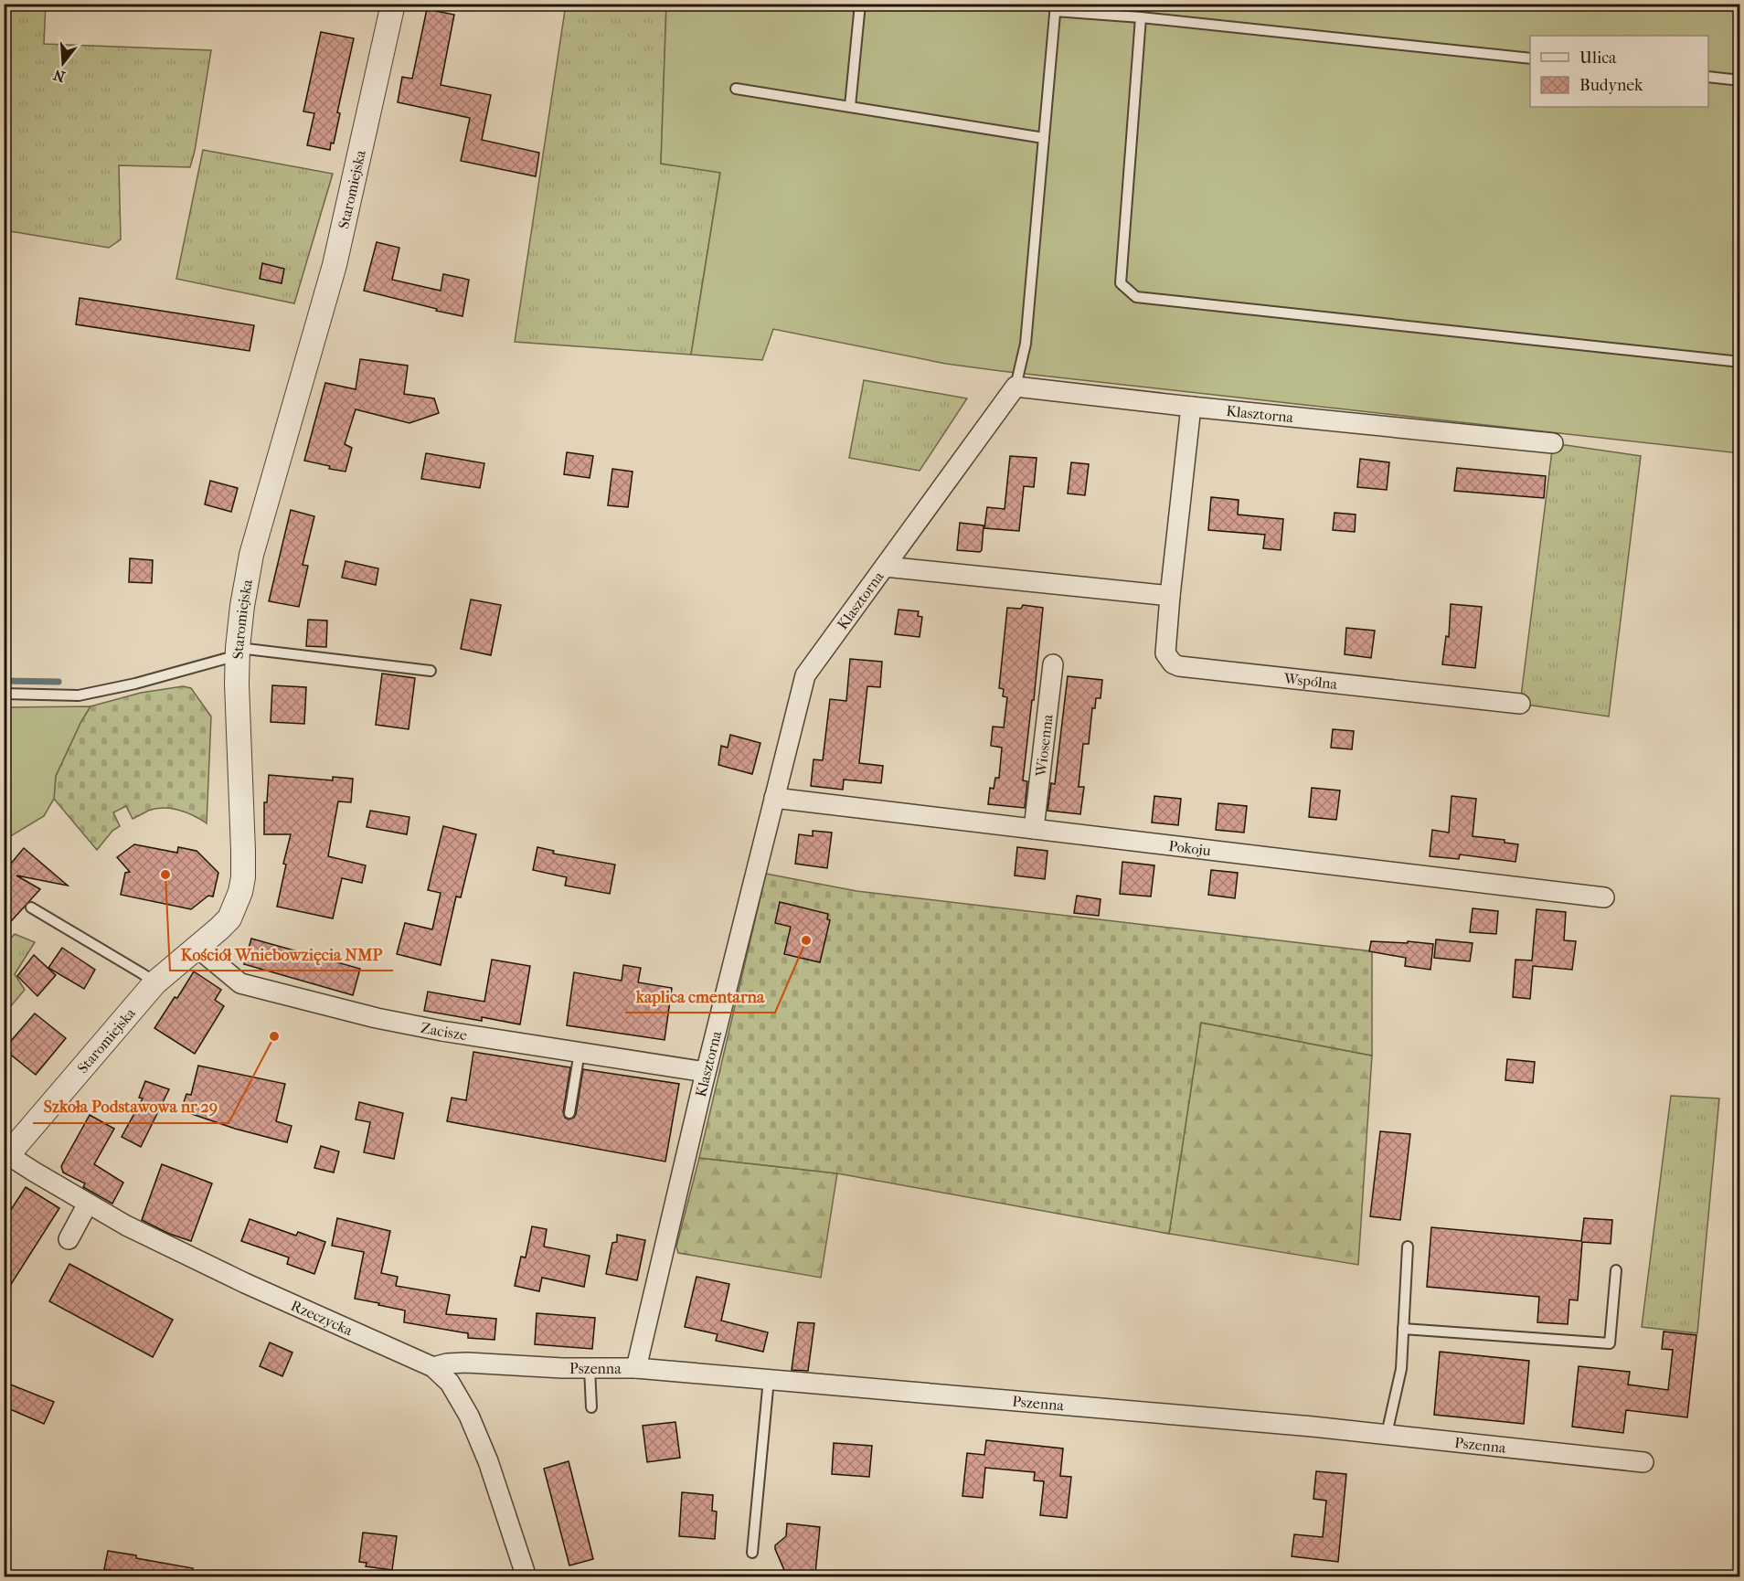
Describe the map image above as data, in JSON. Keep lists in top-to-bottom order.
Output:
{
  "streets": {
    "street": [
      "Staromiejska",
      "Klasztorna",
      "Wspólna",
      "Wiosenna",
      "Pokoju",
      "Zacisze",
      "Rzeczycka",
      "Pszenna"
    ]
  },
  "crossings": [
    ["Staromiejska", "Zacisze"],
    ["Staromiejska", "Rzeczycka"],
    ["Klasztorna", "Wspólna"],
    ["Klasztorna", "Pokoju"],
    ["Klasztorna", "Zacisze"],
    ["Klasztorna", "Pszenna"],
    ["Wiosenna", "Pokoju"],
    ["Rzeczycka", "Pszenna"]
  ],
  "places": ["Kościół Wniebowzięcia NMP", "kaplica cmentarna", "Szkoła Podstawowa nr 29"],
  "legend": ["Ulica", "Budynek"],
  "north": "bottom"
}
